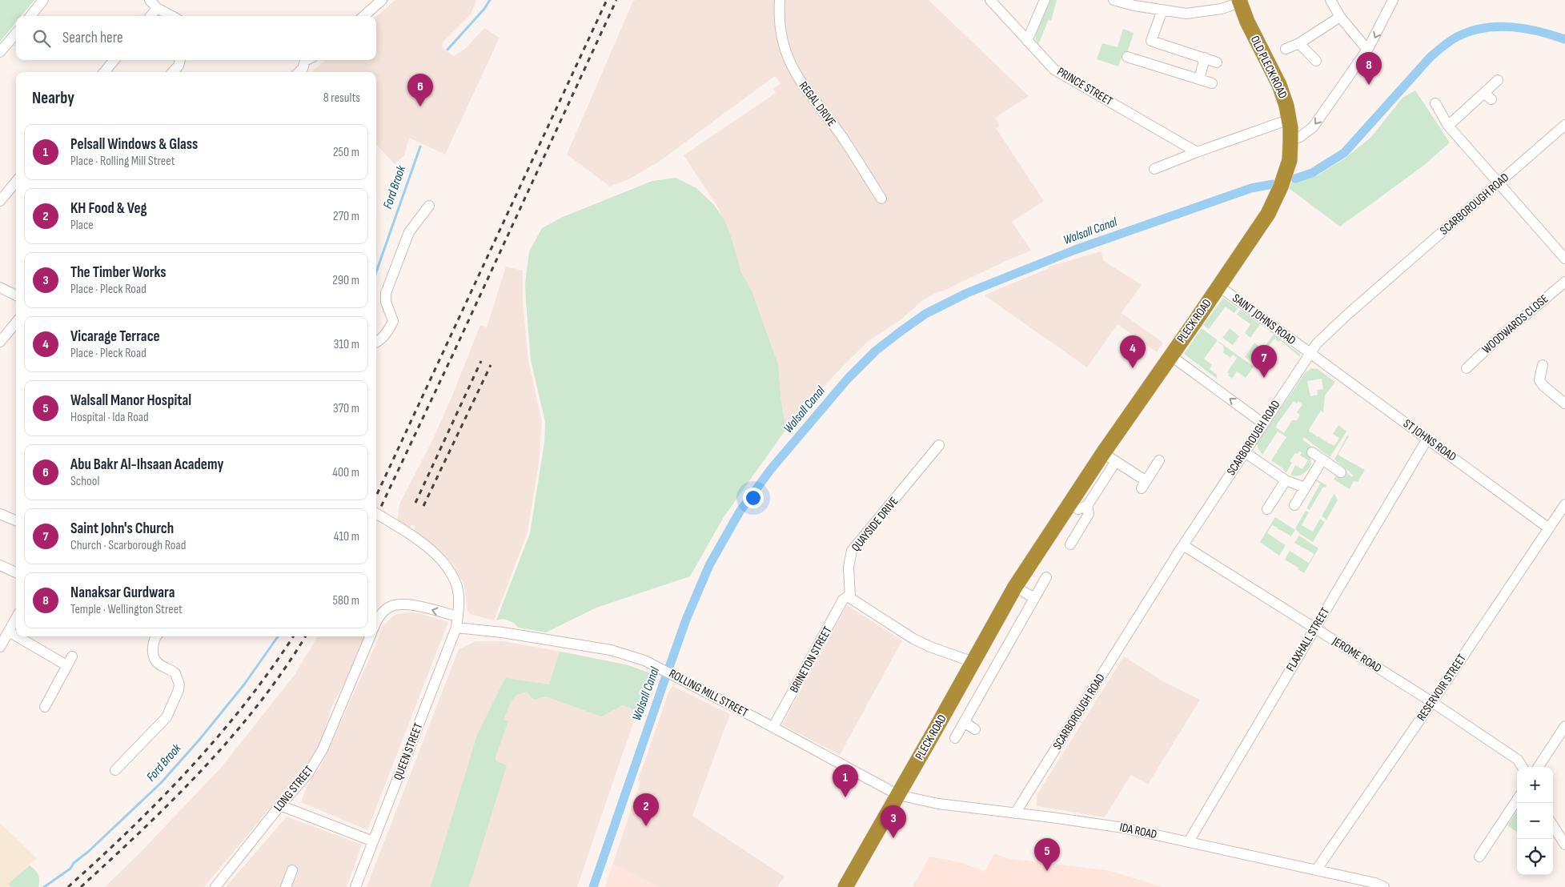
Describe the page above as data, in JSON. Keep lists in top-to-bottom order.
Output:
{
  "streets": {
    "highway": ["OLD PLECK ROAD", "PLECK ROAD"],
    "street": [
      "PRINCE STREET",
      "REGAL DRIVE",
      "SCARBOROUGH ROAD",
      "SAINT JOHNS ROAD",
      "WOODWARDS CLOSE",
      "ST JOHNS ROAD",
      "QUAYSIDE DRIVE",
      "FLAXHALL STREET",
      "JEROME ROAD",
      "BRINETON STREET",
      "RESERVOIR STREET",
      "ROLLING MILL STREET",
      "QUEEN STREET",
      "LONG STREET",
      "IDA ROAD"
    ]
  },
  "crossings": [
    ["OLD PLECK ROAD", "PLECK ROAD"],
    ["SCARBOROUGH ROAD", "SAINT JOHNS ROAD"],
    ["SCARBOROUGH ROAD", "ST JOHNS ROAD"],
    ["SCARBOROUGH ROAD", "JEROME ROAD"],
    ["SCARBOROUGH ROAD", "IDA ROAD"],
    ["SAINT JOHNS ROAD", "PLECK ROAD"],
    ["SAINT JOHNS ROAD", "ST JOHNS ROAD"],
    ["PLECK ROAD", "ROLLING MILL STREET"],
    ["PLECK ROAD", "IDA ROAD"],
    ["ST JOHNS ROAD", "FLAXHALL STREET"],
    ["ST JOHNS ROAD", "RESERVOIR STREET"],
    ["QUAYSIDE DRIVE", "BRINETON STREET"],
    ["FLAXHALL STREET", "JEROME ROAD"],
    ["FLAXHALL STREET", "IDA ROAD"],
    ["JEROME ROAD", "RESERVOIR STREET"],
    ["BRINETON STREET", "ROLLING MILL STREET"],
    ["RESERVOIR STREET", "IDA ROAD"],
    ["ROLLING MILL STREET", "QUEEN STREET"],
    ["ROLLING MILL STREET", "IDA ROAD"]
  ],
  "water": ["Ford Brook", "Walsall Canal"],
  "page": {
    "search": "Search here",
    "pins": [
      "8",
      "6",
      "4",
      "7",
      "1",
      "2",
      "3",
      "5"
    ],
    "heading": ["Nearby", "8 results"],
    "list": [
      {
        "mark": "1",
        "name": "Pelsall Windows & Glass",
        "note": "Place · Rolling Mill Street",
        "value": "250 m"
      },
      {
        "mark": "2",
        "name": "KH Food & Veg",
        "note": "Place",
        "value": "270 m"
      },
      {
        "mark": "3",
        "name": "The Timber Works",
        "note": "Place · Pleck Road",
        "value": "290 m"
      },
      {
        "mark": "4",
        "name": "Vicarage Terrace",
        "note": "Place · Pleck Road",
        "value": "310 m"
      },
      {
        "mark": "5",
        "name": "Walsall Manor Hospital",
        "note": "Hospital · Ida Road",
        "value": "370 m"
      },
      {
        "mark": "6",
        "name": "Abu Bakr Al-Ihsaan Academy",
        "note": "School",
        "value": "400 m"
      },
      {
        "mark": "7",
        "name": "Saint John's Church",
        "note": "Church · Scarborough Road",
        "value": "410 m"
      },
      {
        "mark": "8",
        "name": "Nanaksar Gurdwara",
        "note": "Temple · Wellington Street",
        "value": "580 m"
      }
    ],
    "map_buttons": ["+", "−"]
  }
}
